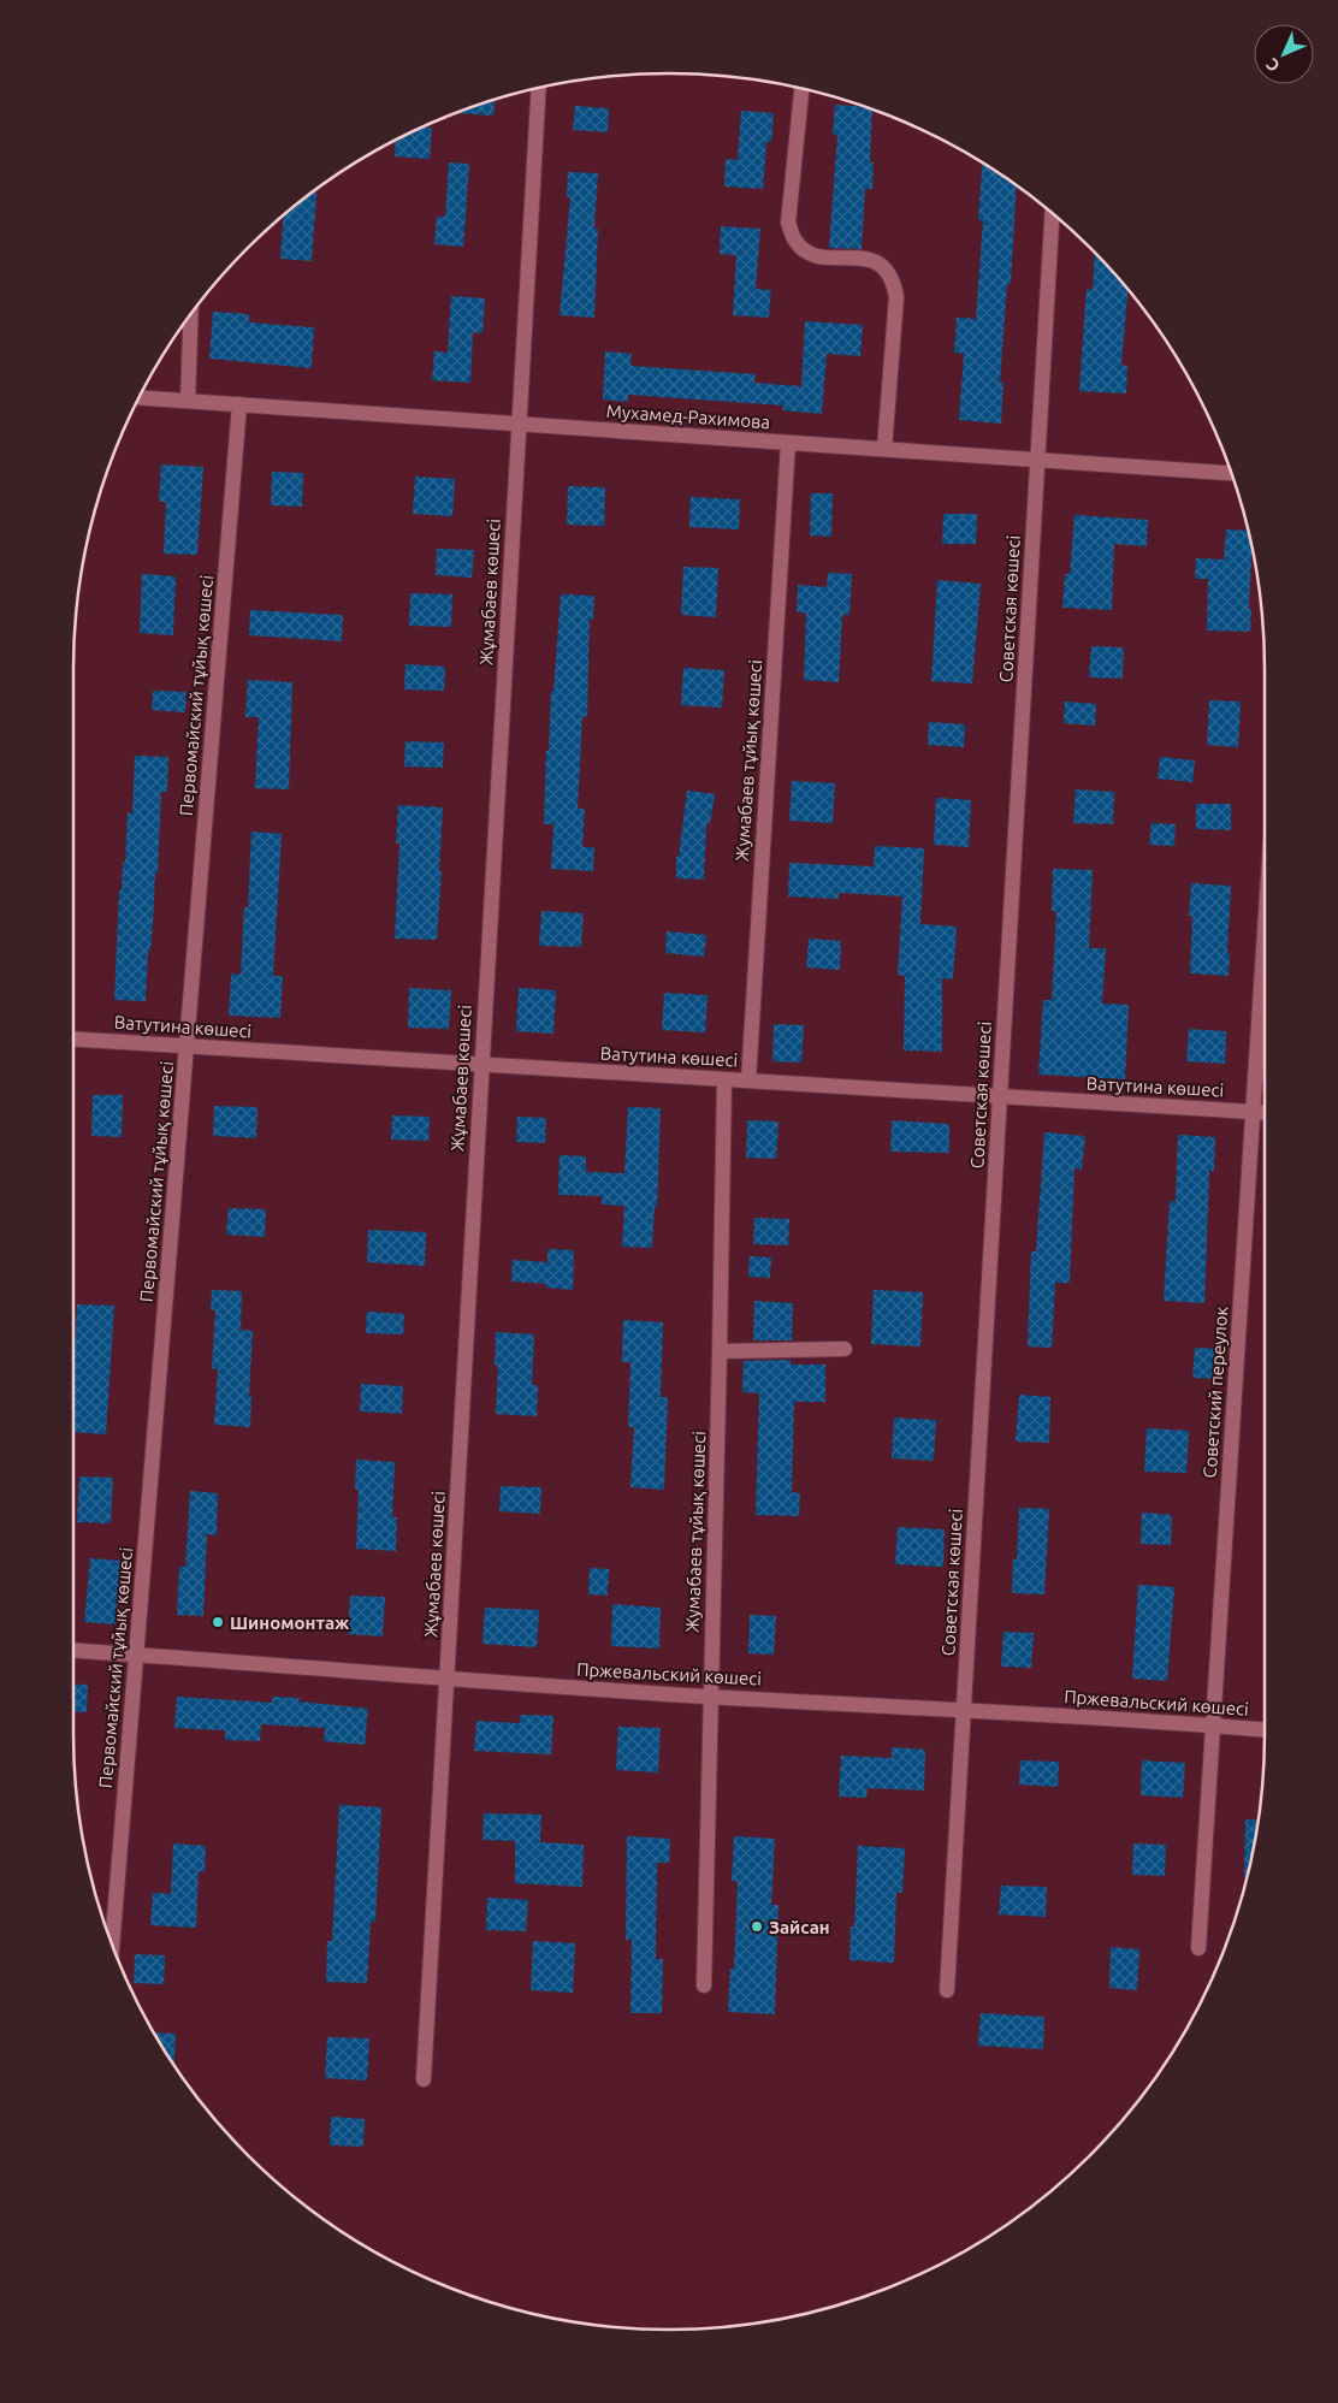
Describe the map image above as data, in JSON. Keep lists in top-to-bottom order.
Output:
{
  "streets": {
    "street": [
      "Мухамед-Рахимова",
      "Жұмабаев көшесі",
      "Советская көшесі",
      "Первомайский тұйық көшесі",
      "Жумабаев тұйық көшесі",
      "Ватутина көшесі",
      "Советский переулок",
      "Пржевальский көшесі"
    ]
  },
  "crossings": [
    ["Мухамед-Рахимова", "Жұмабаев көшесі"],
    ["Мухамед-Рахимова", "Советская көшесі"],
    ["Мухамед-Рахимова", "Первомайский тұйық көшесі"],
    ["Мухамед-Рахимова", "Жумабаев тұйық көшесі"],
    ["Жұмабаев көшесі", "Ватутина көшесі"],
    ["Жұмабаев көшесі", "Пржевальский көшесі"],
    ["Советская көшесі", "Ватутина көшесі"],
    ["Советская көшесі", "Пржевальский көшесі"],
    ["Первомайский тұйық көшесі", "Ватутина көшесі"],
    ["Первомайский тұйық көшесі", "Пржевальский көшесі"],
    ["Жумабаев тұйық көшесі", "Ватутина көшесі"],
    ["Жумабаев тұйық көшесі", "Пржевальский көшесі"],
    ["Ватутина көшесі", "Советский переулок"],
    ["Советский переулок", "Пржевальский көшесі"]
  ],
  "places": ["Шиномонтаж", "Зайсан"],
  "north": "bottom left"
}
